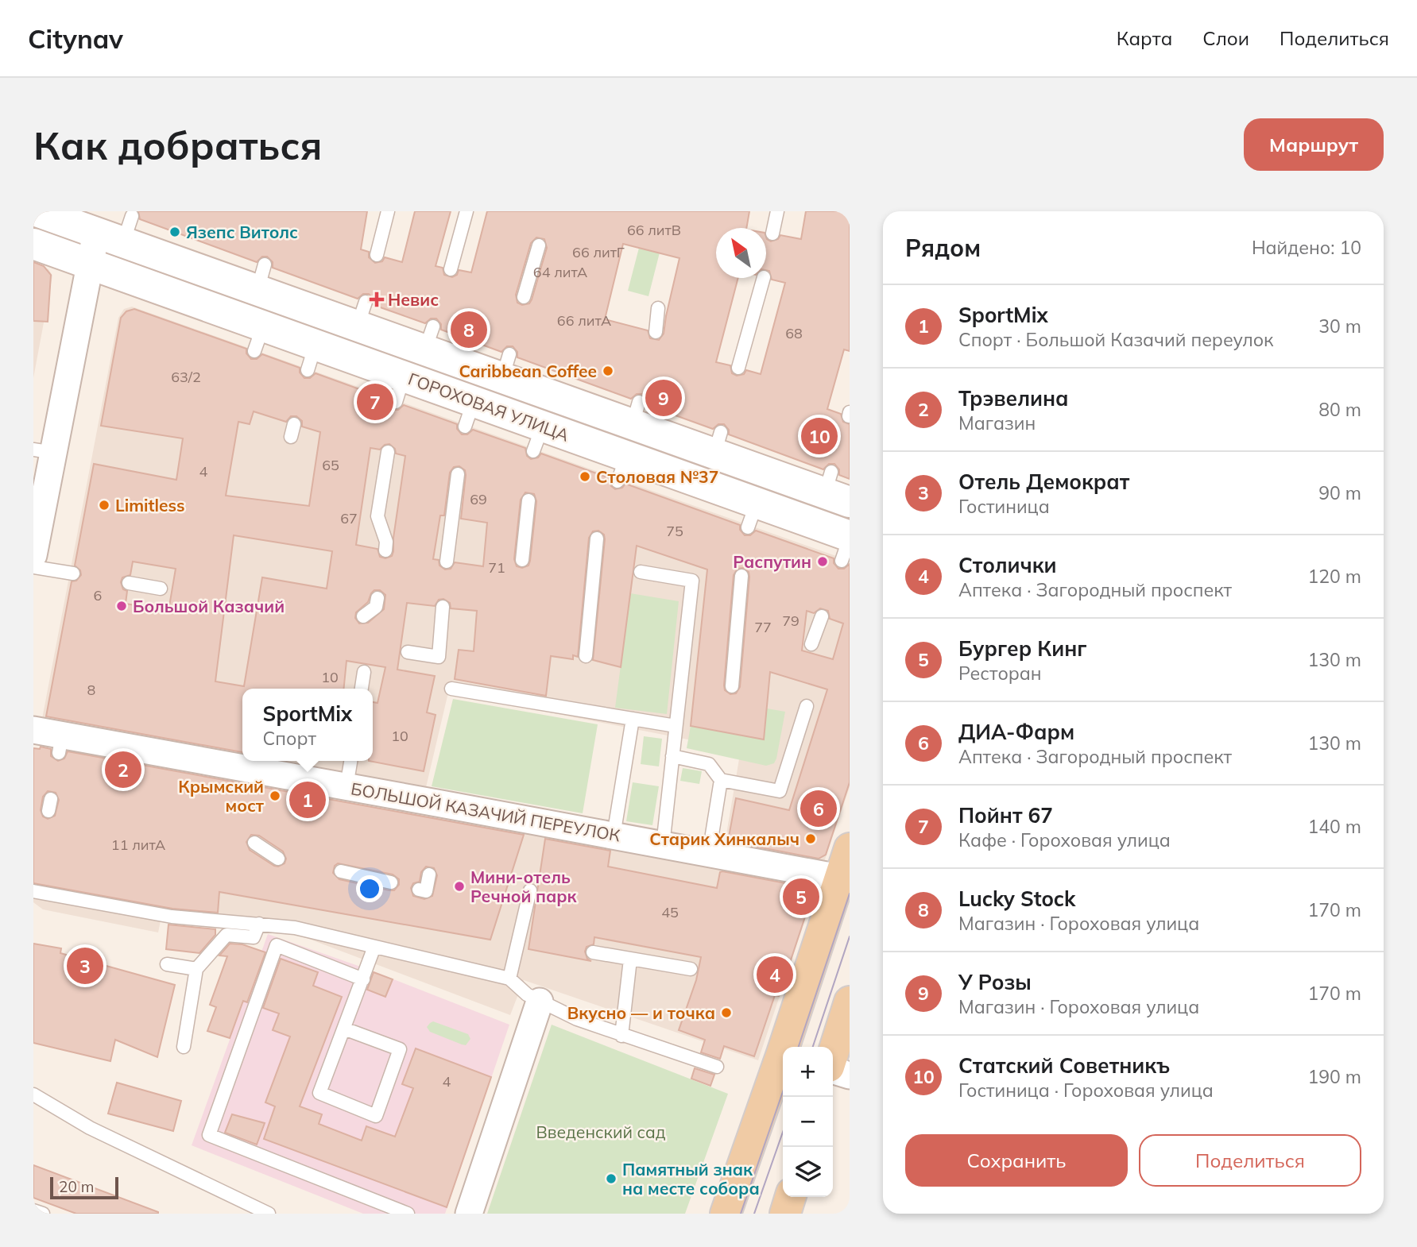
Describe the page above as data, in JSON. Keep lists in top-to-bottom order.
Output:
{
  "streets": {
    "main road": ["ГОРОХОВАЯ УЛИЦА"],
    "street": ["БОЛЬШОЙ КАЗАЧИЙ ПЕРЕУЛОК"]
  },
  "parks": ["Введенский сад"],
  "places": {
    "other": [
      "Язепс Витолс",
      "Caribbean Coffee",
      "Столовая №37",
      "Limitless",
      "Распутин",
      "Большой Казачий",
      "Крымский мост",
      "Старик Хинкалыч",
      "Мини-отель Речной парк",
      "Вкусно — и точка",
      "Памятный знак на месте собора"
    ],
    "health": ["Невис"]
  },
  "house_numbers": [
    "66 литВ",
    "66 литГ",
    "64 литА",
    "66 литА",
    "68",
    "63/2",
    "65",
    "4",
    "69",
    "67",
    "75",
    "71",
    "6",
    "79",
    "77",
    "10",
    "8",
    "10",
    "11 литА",
    "45",
    "4"
  ],
  "scale_bar": "20 m",
  "north": "top left",
  "page": {
    "header": "Citynav",
    "nav": ["Карта", "Слои", "Поделиться"],
    "buttons": [
      "Маршрут",
      ["Сохранить", "Поделиться"]
    ],
    "title": "Как добраться",
    "heading": ["Рядом", "Найдено: 10"],
    "list": [
      {
        "mark": "1",
        "name": "SportMix",
        "note": "Спорт · Большой Казачий переулок",
        "value": "30 m"
      },
      {
        "mark": "2",
        "name": "Трэвелина",
        "note": "Магазин",
        "value": "80 m"
      },
      {
        "mark": "3",
        "name": "Отель Демократ",
        "note": "Гостиница",
        "value": "90 m"
      },
      {
        "mark": "4",
        "name": "Столички",
        "note": "Аптека · Загородный проспект",
        "value": "120 m"
      },
      {
        "mark": "5",
        "name": "Бургер Кинг",
        "note": "Ресторан",
        "value": "130 m"
      },
      {
        "mark": "6",
        "name": "ДИА-Фарм",
        "note": "Аптека · Загородный проспект",
        "value": "130 m"
      },
      {
        "mark": "7",
        "name": "Пойнт 67",
        "note": "Кафе · Гороховая улица",
        "value": "140 m"
      },
      {
        "mark": "8",
        "name": "Lucky Stock",
        "note": "Магазин · Гороховая улица",
        "value": "170 m"
      },
      {
        "mark": "9",
        "name": "У Розы",
        "note": "Магазин · Гороховая улица",
        "value": "170 m"
      },
      {
        "mark": "10",
        "name": "Статский Советникъ",
        "note": "Гостиница · Гороховая улица",
        "value": "190 m"
      }
    ],
    "pins": [
      "8",
      "9",
      "7",
      "10",
      "2",
      "1",
      "6",
      "5",
      "3",
      "4"
    ],
    "popup": ["SportMix", "Спорт"],
    "map_buttons": ["+", "−"],
    "scale": "20 m"
  }
}
